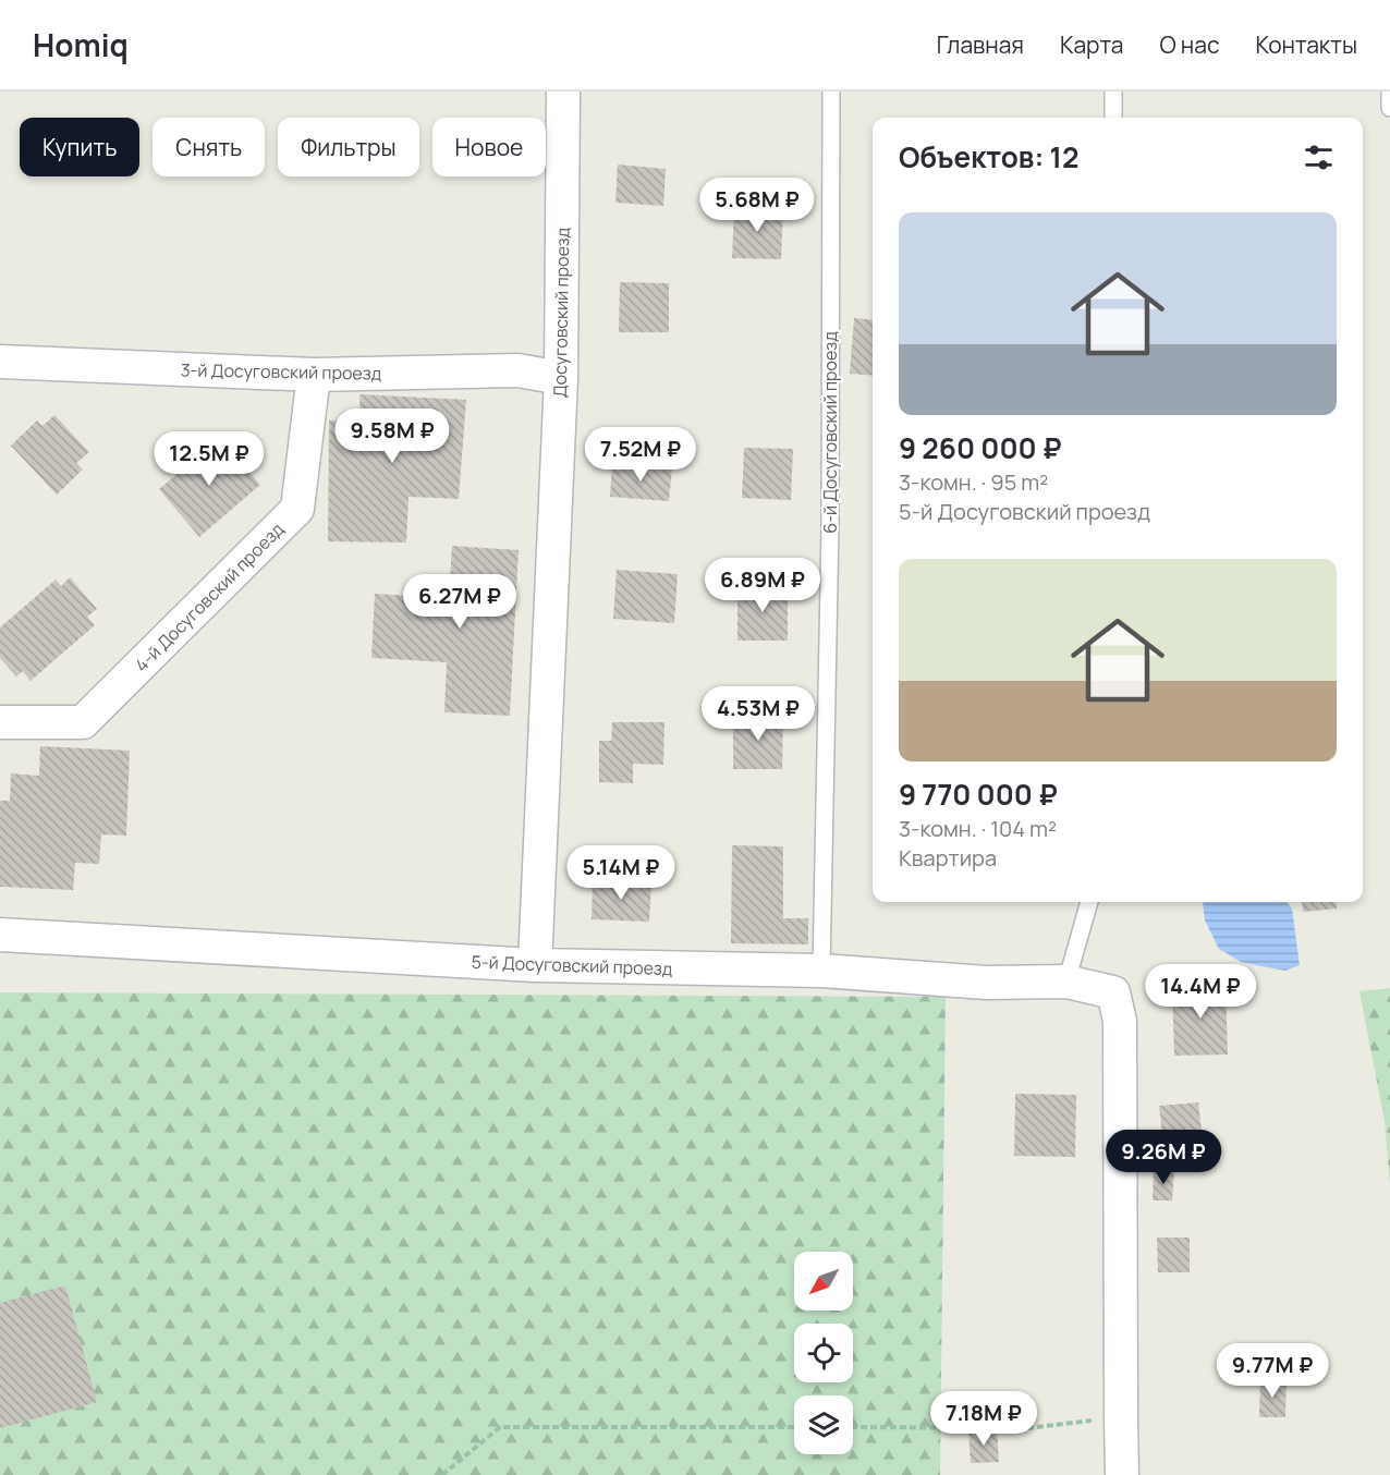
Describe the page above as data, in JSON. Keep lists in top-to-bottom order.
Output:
{
  "streets": {
    "street": [
      "Досуговский проезд",
      "3-й Досуговский проезд",
      "4-й Досуговский проезд",
      "5-й Досуговский проезд"
    ],
    "lane": ["6-й Досуговский проезд"]
  },
  "crossings": [
    ["Досуговский проезд", "3-й Досуговский проезд"],
    ["Досуговский проезд", "5-й Досуговский проезд"],
    ["3-й Досуговский проезд", "4-й Досуговский проезд"],
    ["6-й Досуговский проезд", "5-й Досуговский проезд"]
  ],
  "north": "bottom left",
  "page": {
    "header": "Homiq",
    "nav": [
      "Главная",
      "Карта",
      "О нас",
      "Контакты"
    ],
    "chip": [
      "Купить",
      "Снять",
      "Фильтры",
      "Новое"
    ],
    "heading": "Объектов: 12",
    "price": [
      "5.68M ₽",
      "9.58M ₽",
      "7.52M ₽",
      "12.5M ₽",
      "6.89M ₽",
      "6.27M ₽",
      "4.53M ₽",
      "5.14M ₽",
      "14.4M ₽",
      "9.26M ₽",
      "9.77M ₽",
      "7.18M ₽"
    ],
    "list": [
      {
        "name": "9 260 000 ₽",
        "note": "3-комн. · 95 m² · 5-й Досуговский проезд"
      },
      {
        "name": "9 770 000 ₽",
        "note": "3-комн. · 104 m² · Квартира"
      }
    ]
  }
}
